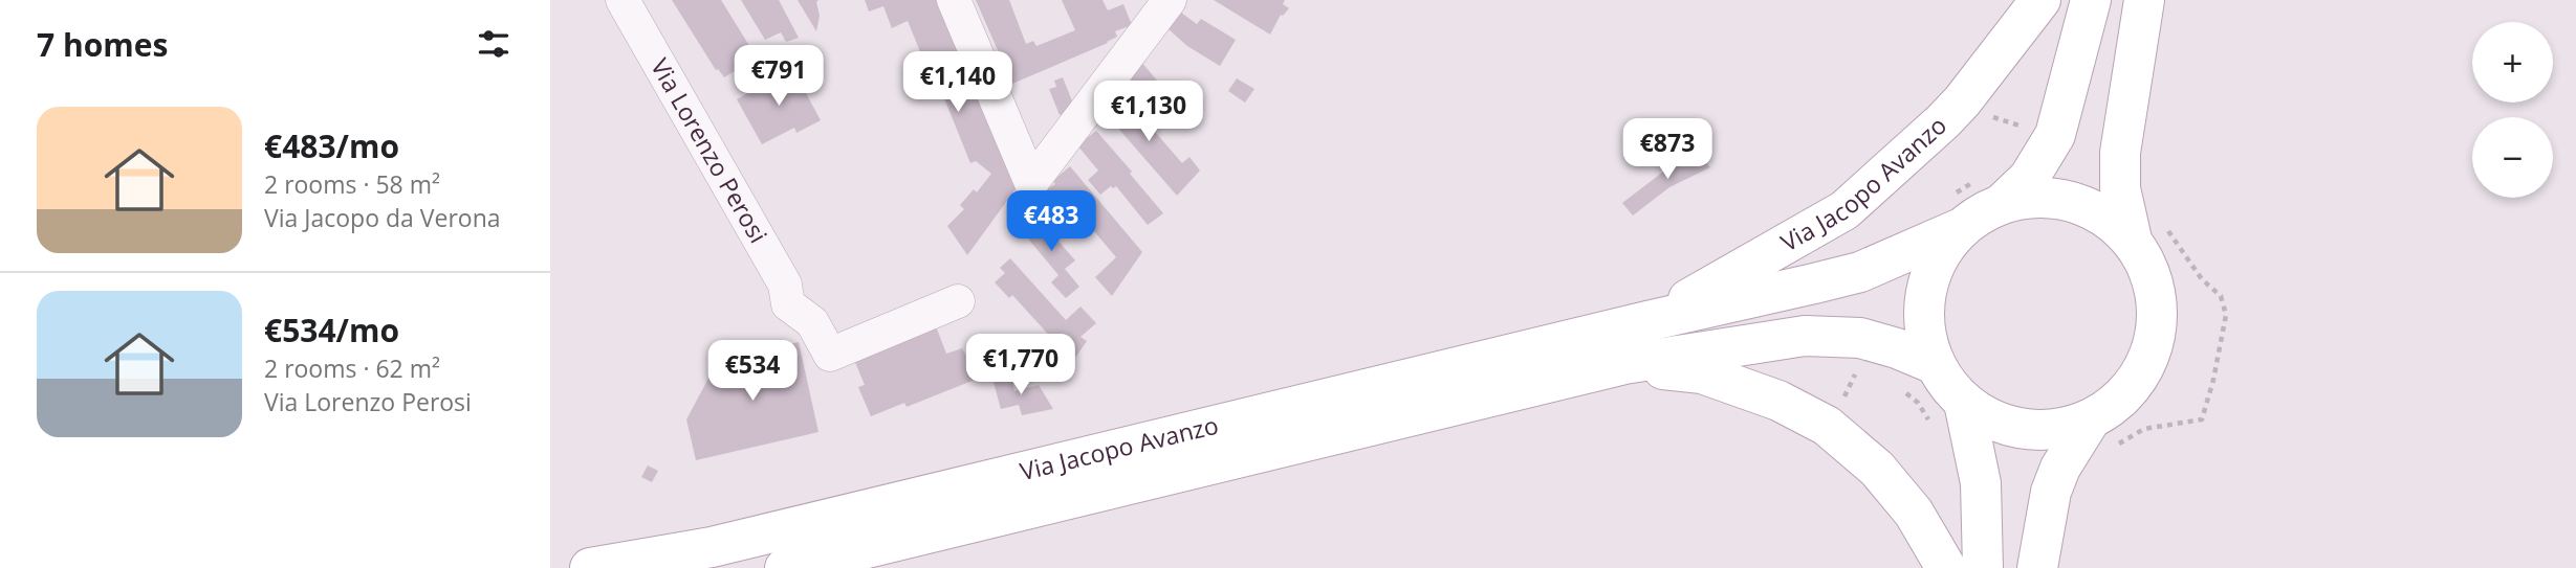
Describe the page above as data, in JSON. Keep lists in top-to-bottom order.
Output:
{
  "streets": {
    "main road": ["Via Jacopo Avanzo"],
    "street": ["Via Lorenzo Perosi"]
  },
  "page": {
    "heading": "7 homes",
    "map_buttons": ["+", "−"],
    "price": [
      "€791",
      "€1,140",
      "€1,130",
      "€873",
      "€483",
      "€1,770",
      "€534"
    ],
    "list": [
      {
        "name": "€483/mo",
        "note": "2 rooms · 58 m² · Via Jacopo da Verona"
      },
      {
        "name": "€534/mo",
        "note": "2 rooms · 62 m² · Via Lorenzo Perosi"
      }
    ]
  }
}
